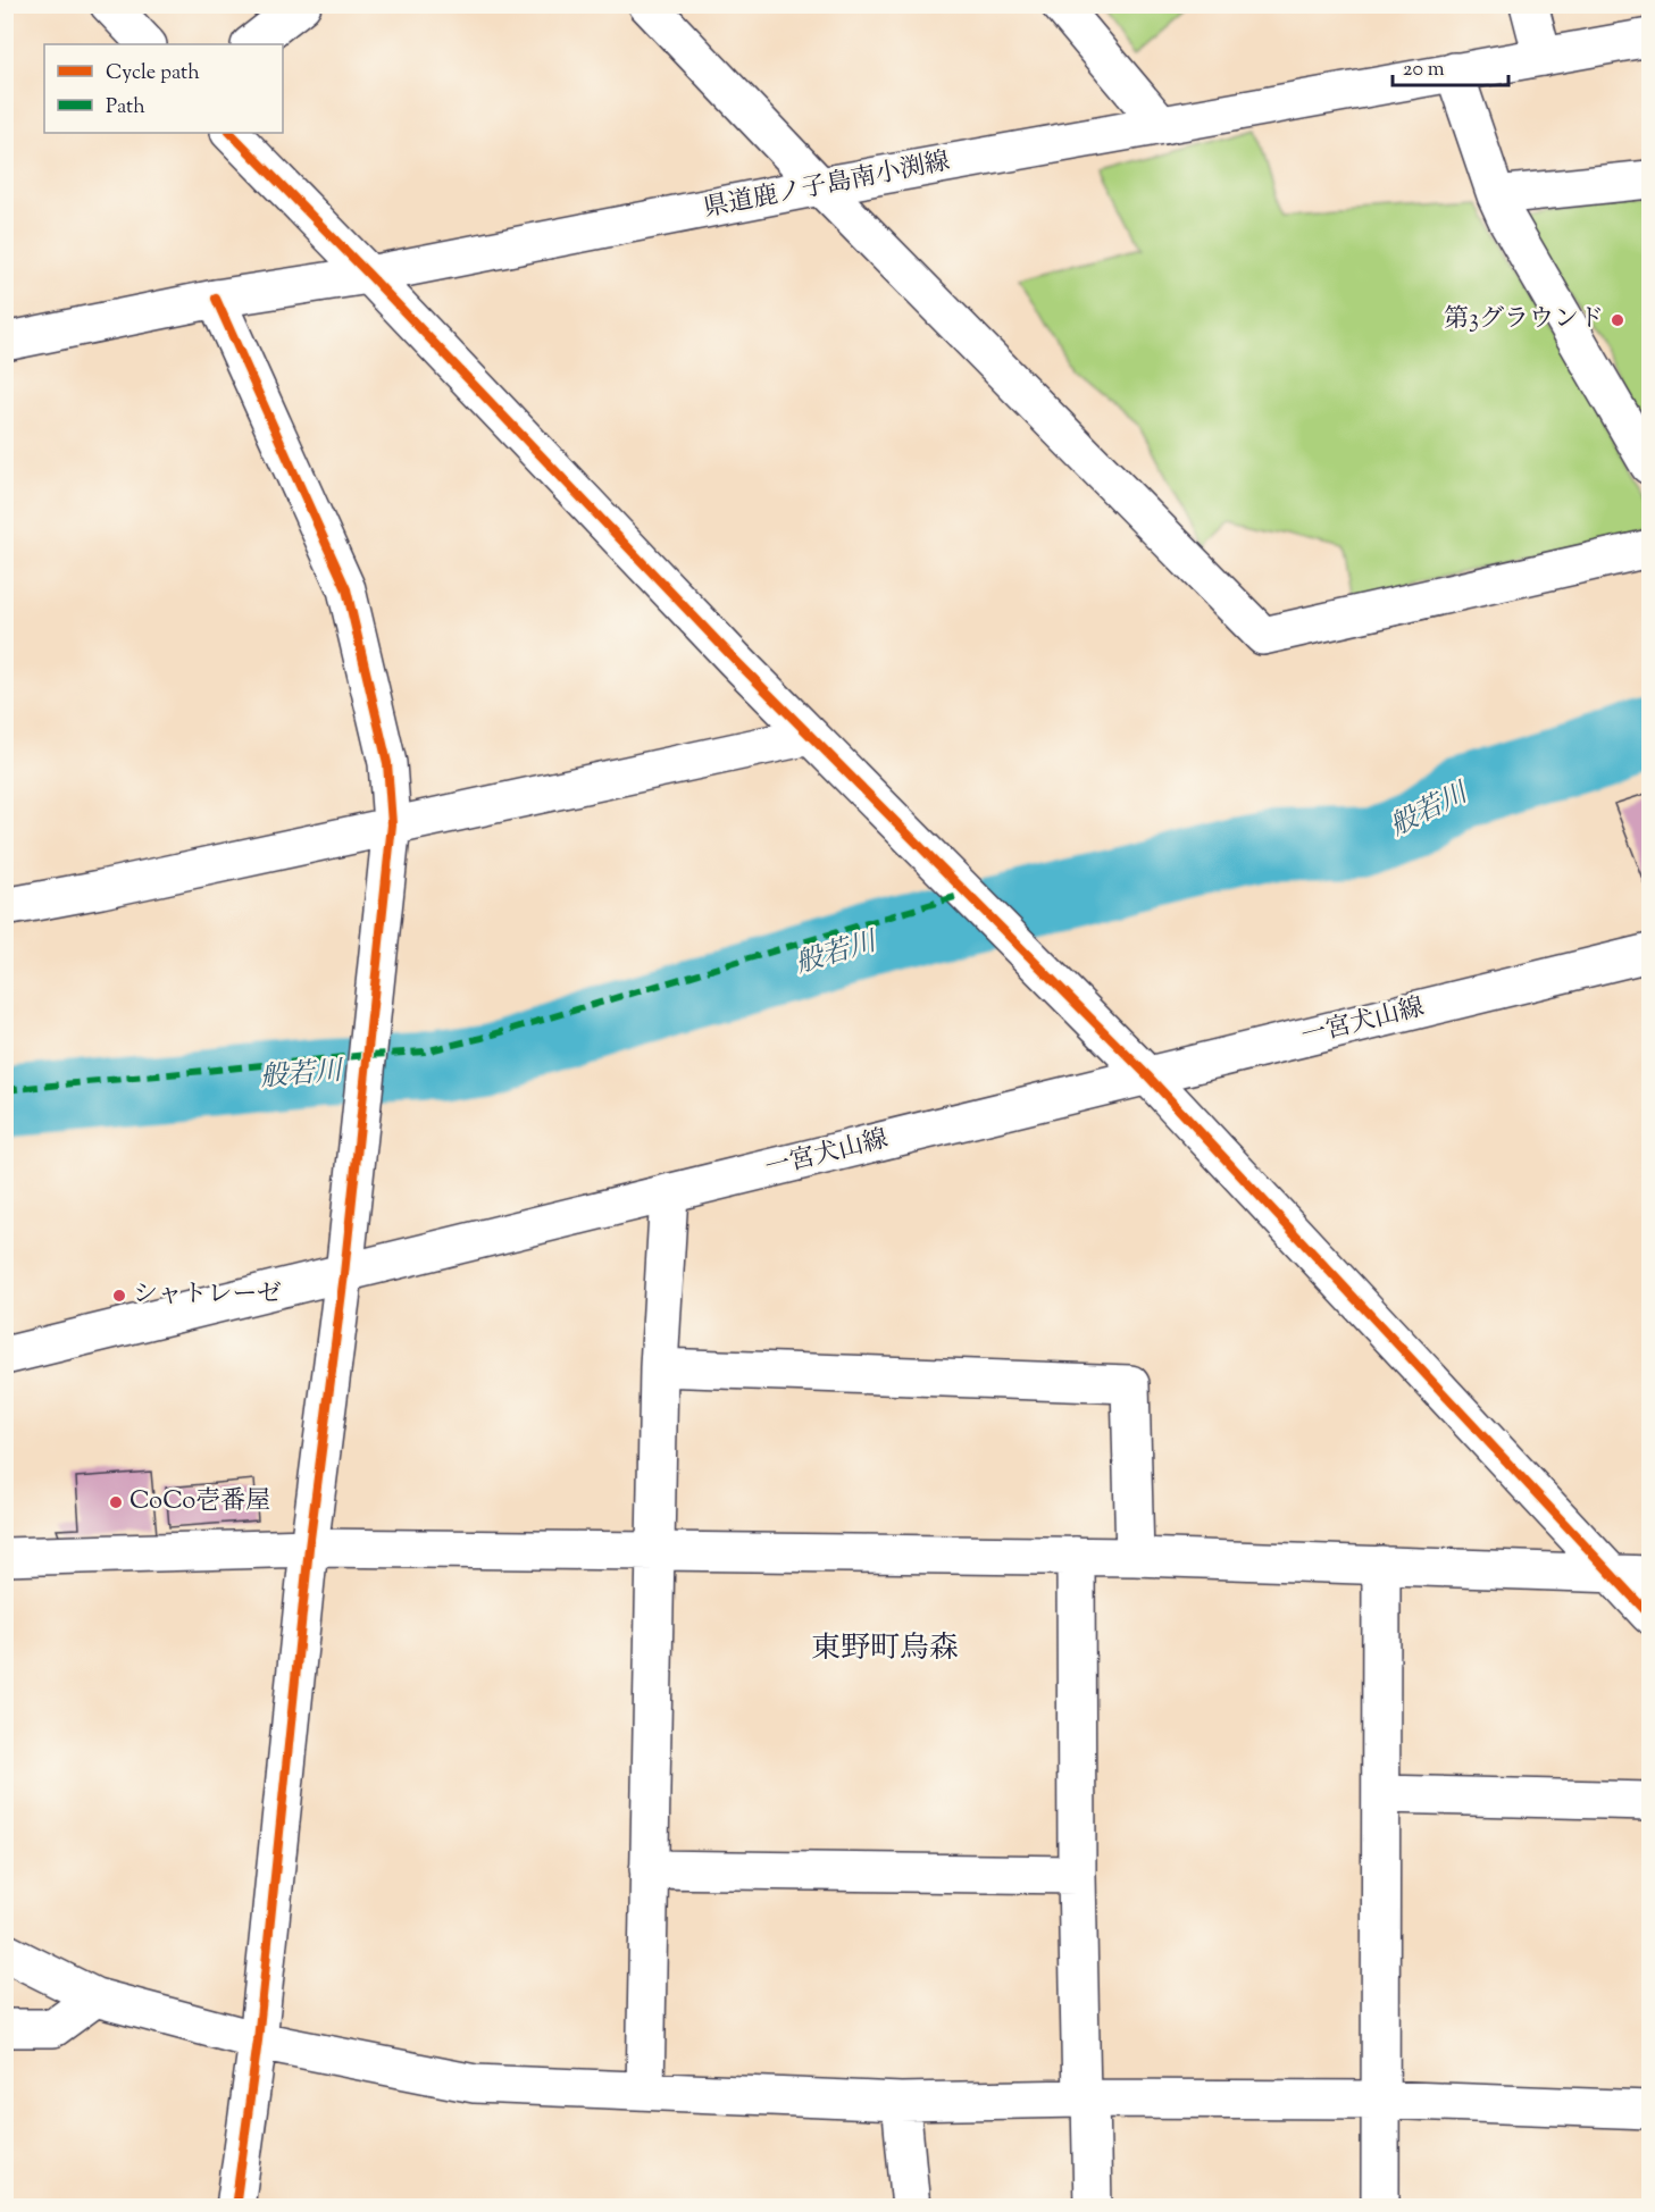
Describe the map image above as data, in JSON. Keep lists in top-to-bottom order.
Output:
{
  "streets": {
    "street": ["県道鹿ノ子島南小渕線", "一宮犬山線"]
  },
  "districts": ["東野町烏森"],
  "water": ["般若川"],
  "places": ["第3グラウンド", "シャトレーゼ", "CoCo壱番屋"],
  "legend": ["Cycle path", "Path"],
  "scale_bar": "20 m"
}
